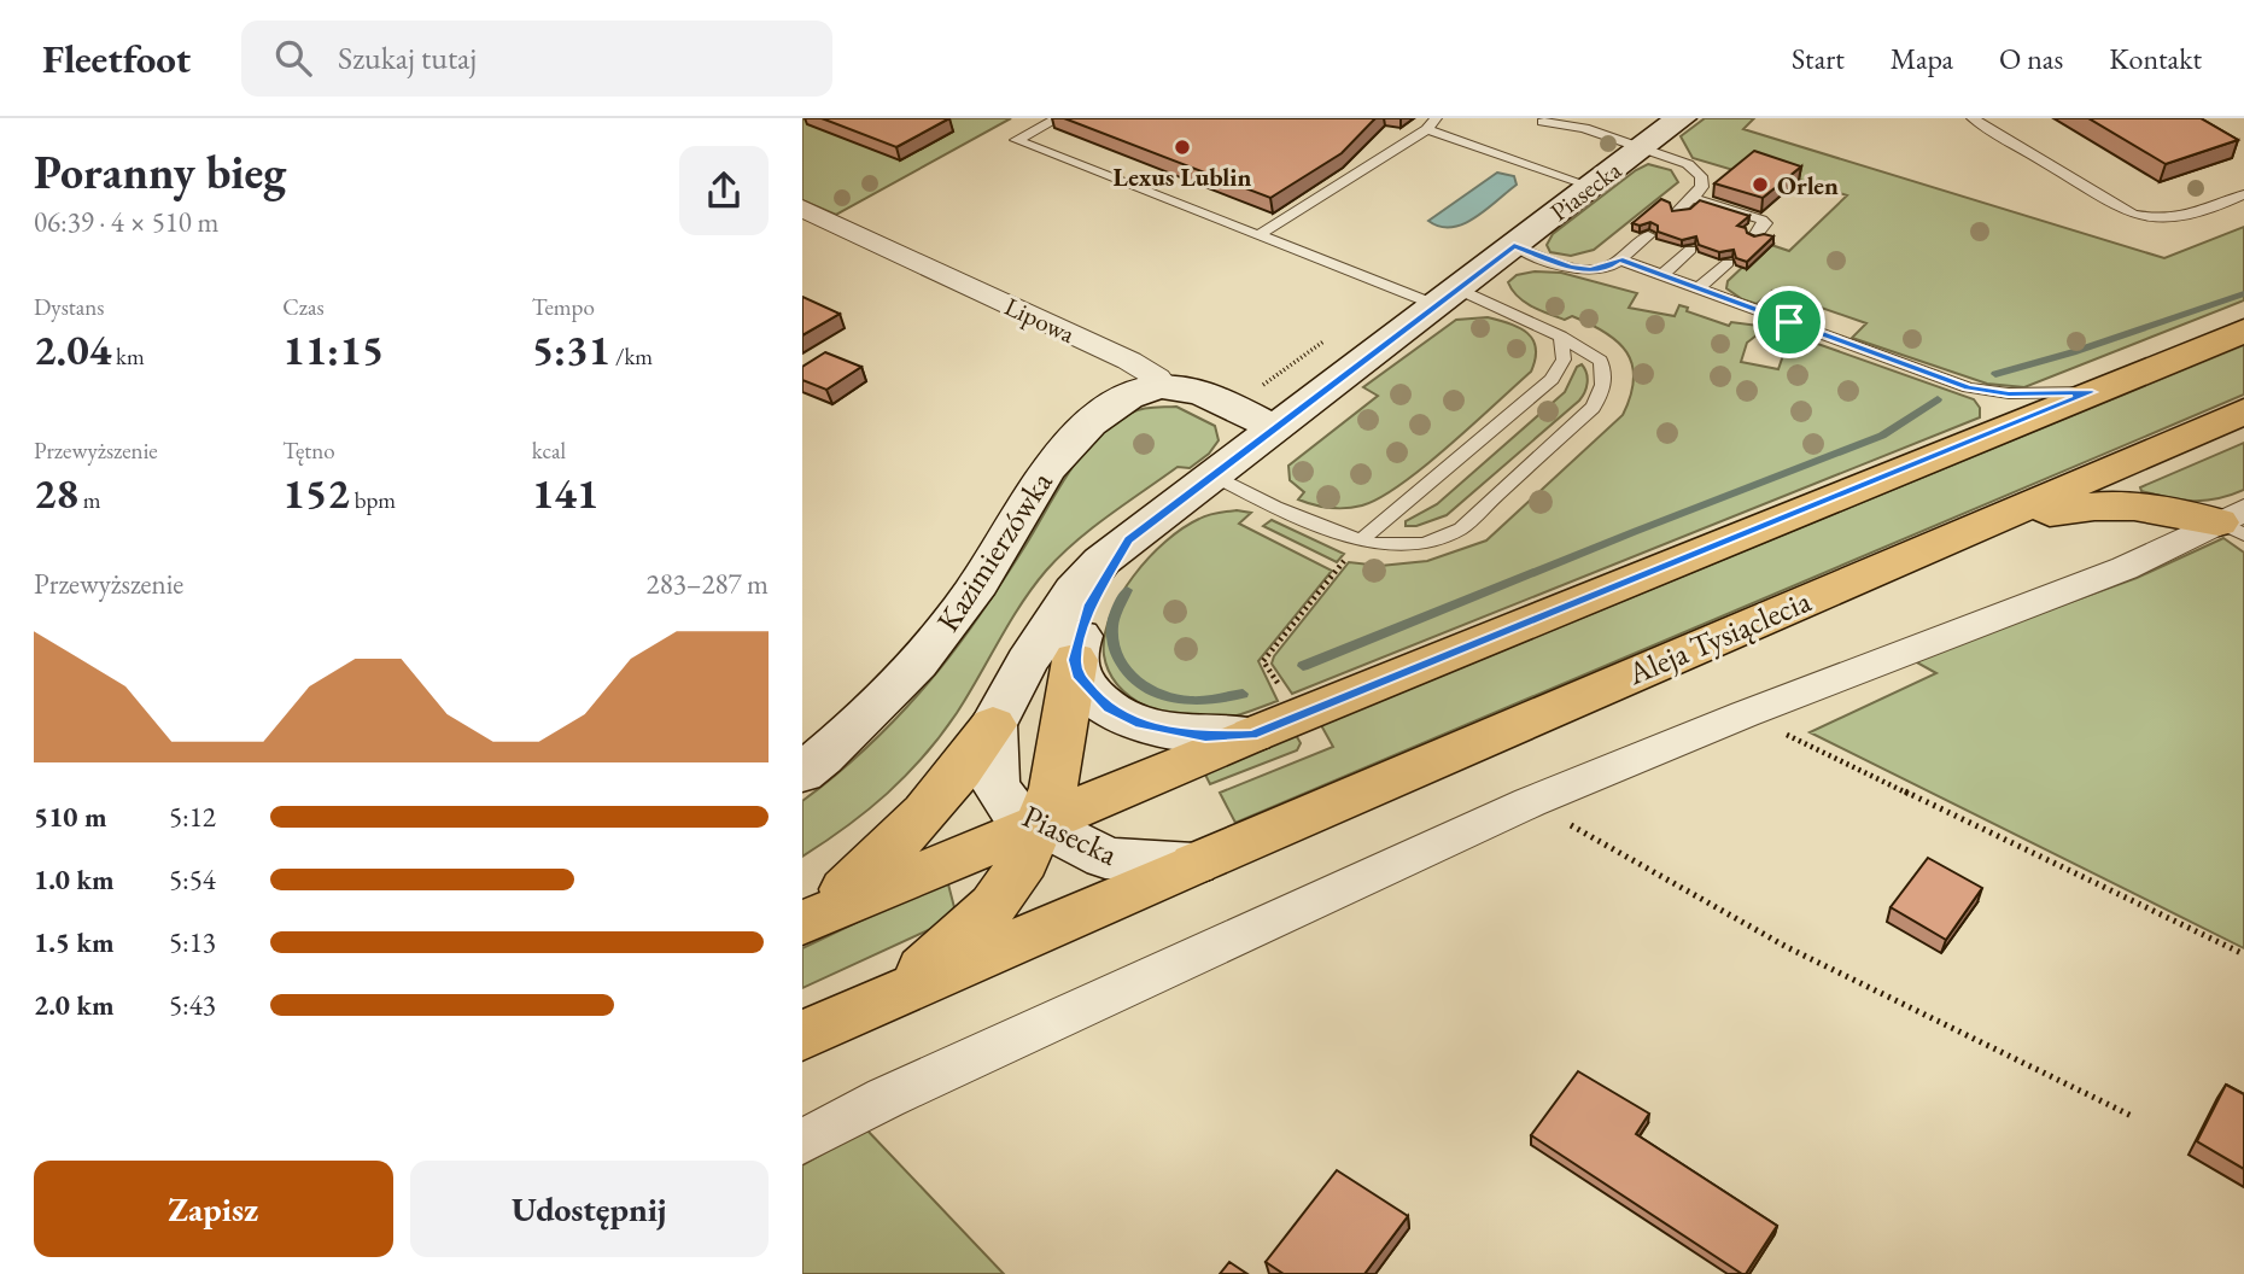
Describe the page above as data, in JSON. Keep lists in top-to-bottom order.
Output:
{
  "streets": {
    "main road": ["Aleja Tysiąclecia"],
    "street": ["Piasecka", "Lipowa", "Kazimierzówka"]
  },
  "crossings": [
    ["Piasecka", "Lipowa"],
    ["Piasecka", "Aleja Tysiąclecia"],
    ["Lipowa", "Kazimierzówka"]
  ],
  "places": ["Lexus Lublin", "Orlen"],
  "page": {
    "header": "Fleetfoot",
    "search": "Szukaj tutaj",
    "nav": [
      "Start",
      "Mapa",
      "O nas",
      "Kontakt"
    ],
    "heading": ["Poranny bieg", "06:39 · 4 × 510 m"],
    "stats": [
      ["Dystans", "2.04 km"],
      ["Czas", "11:15"],
      ["Tempo", "5:31 /km"],
      ["Przewyższenie", "28 m"],
      ["Tętno", "152 bpm"],
      ["kcal", "141"]
    ],
    "chart": ["Przewyższenie", "283–287 m"],
    "list": [
      {
        "name": "510 m",
        "note": "5:12"
      },
      {
        "name": "1.0 km",
        "note": "5:54"
      },
      {
        "name": "1.5 km",
        "note": "5:13"
      },
      {
        "name": "2.0 km",
        "note": "5:43"
      }
    ],
    "buttons": ["Zapisz", "Udostępnij"]
  }
}
